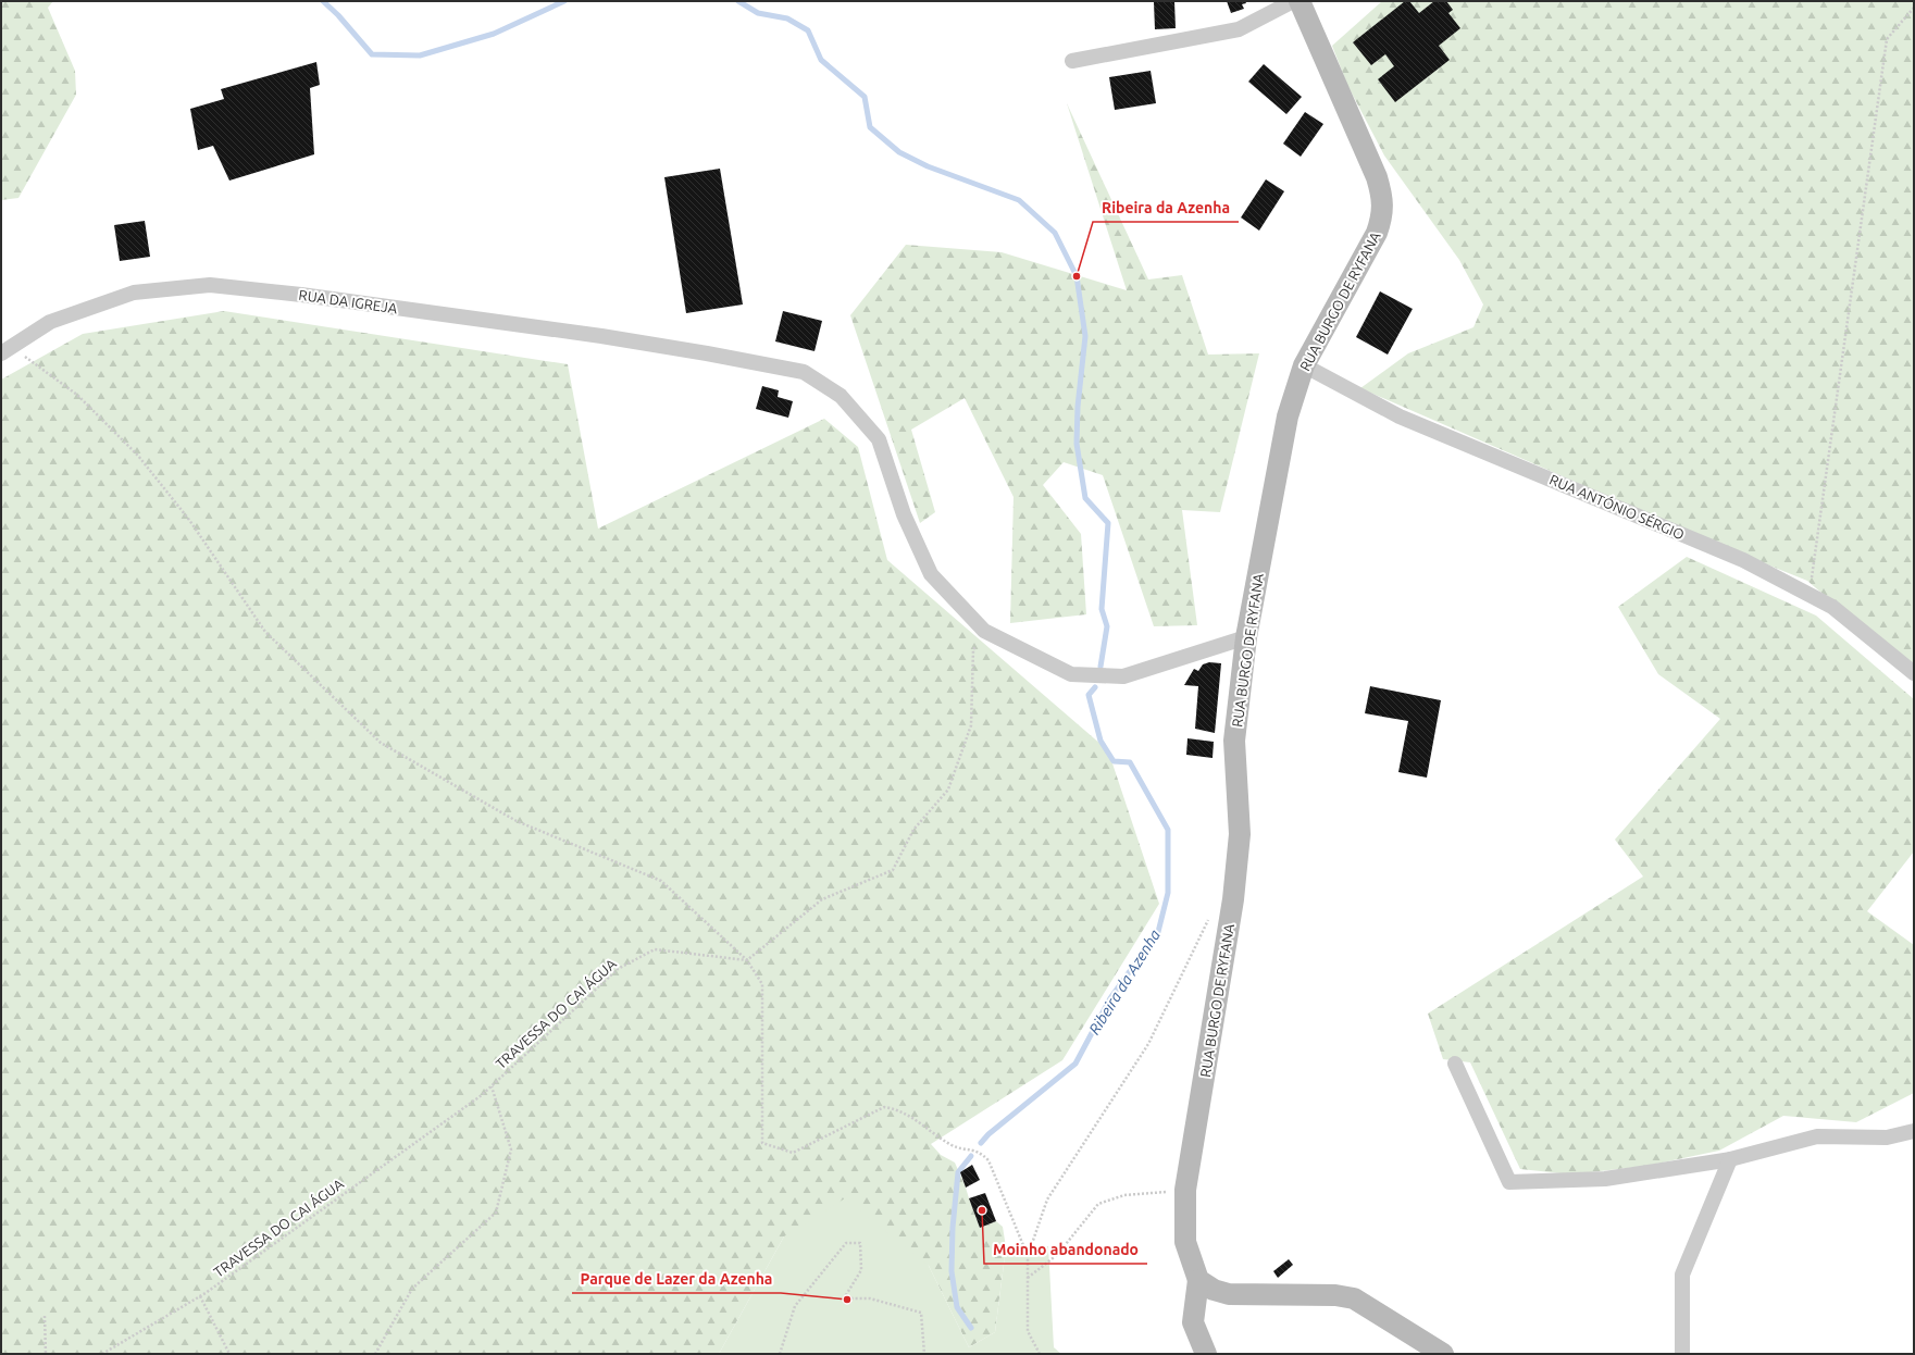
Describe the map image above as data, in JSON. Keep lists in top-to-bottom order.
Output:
{
  "streets": {
    "main road": ["RUA BURGO DE RYFANA"],
    "street": ["RUA DA IGREJA", "RUA ANTÓNIO SÉRGIO"],
    "path": ["TRAVESSA DO CAI ÁGUA"]
  },
  "crossings": [
    ["RUA DA IGREJA", "RUA BURGO DE RYFANA"],
    ["RUA BURGO DE RYFANA", "RUA ANTÓNIO SÉRGIO"]
  ],
  "water": ["Ribeira da Azenha"],
  "places": ["Ribeira da Azenha", "Moinho abandonado", "Parque de Lazer da Azenha"]
}
